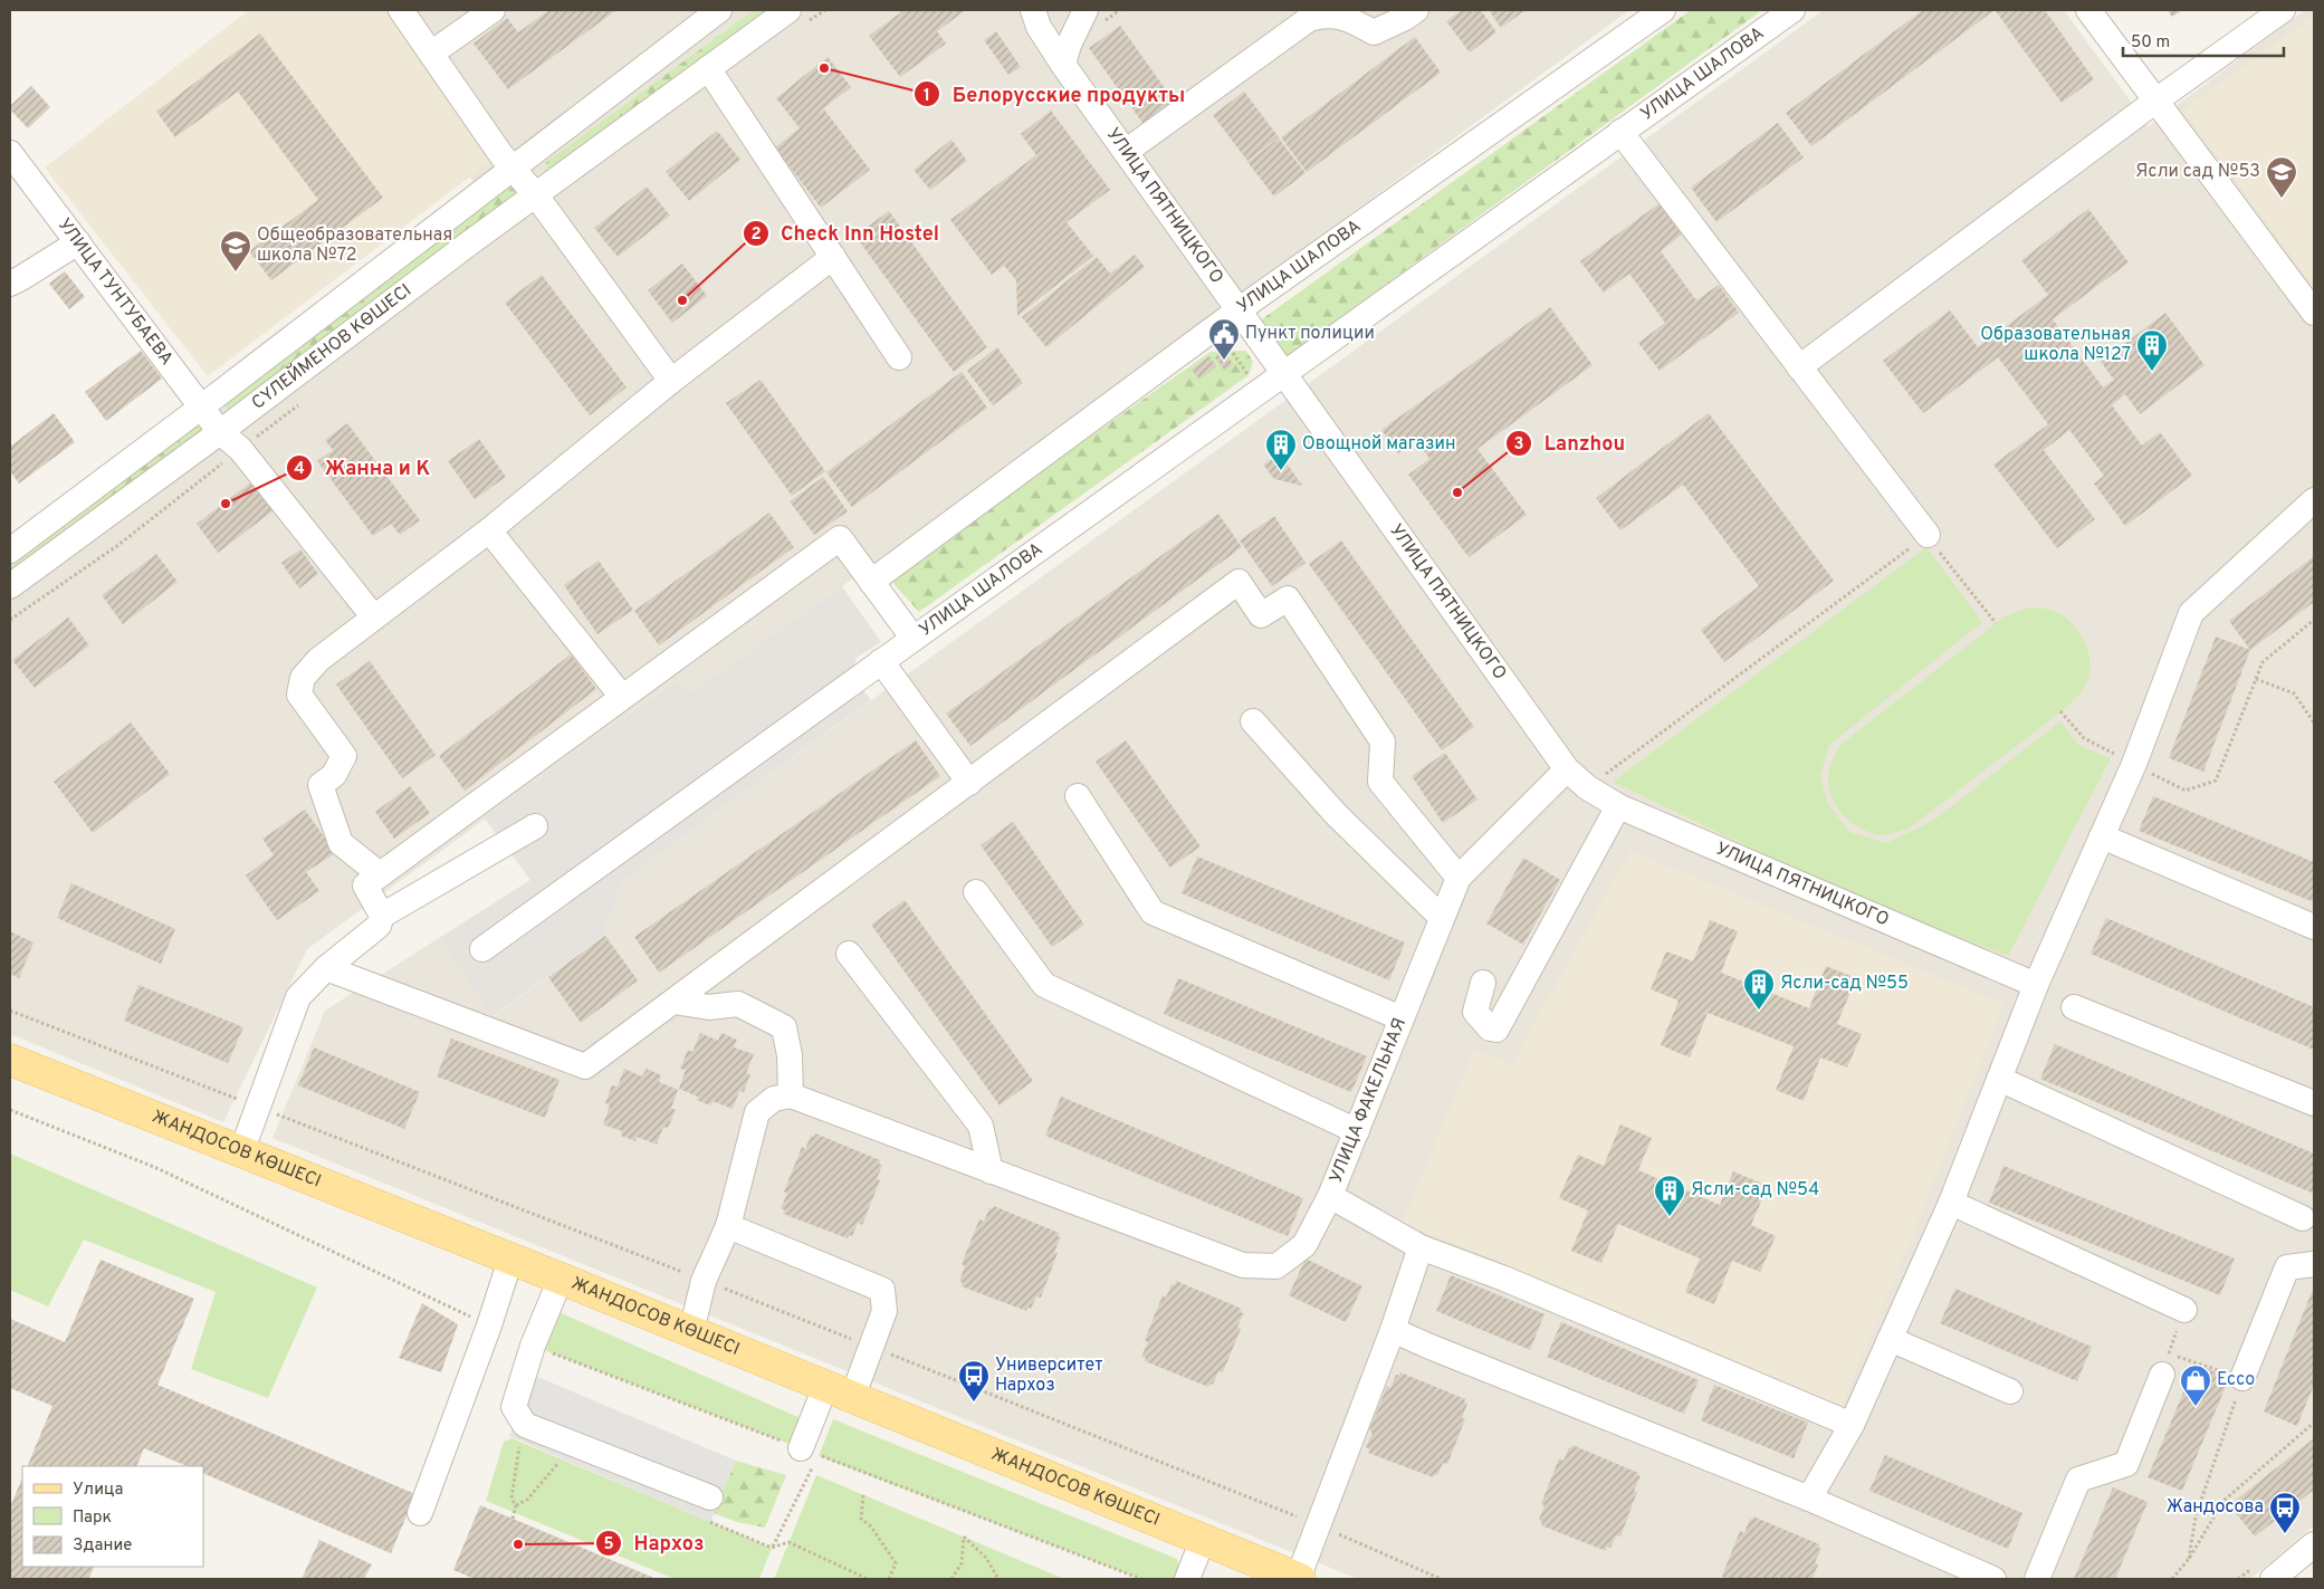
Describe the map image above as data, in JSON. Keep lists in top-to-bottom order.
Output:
{
  "streets": {
    "main road": ["ЖАНДОСОВ КӨШЕСІ"],
    "street": [
      "УЛИЦА ШАЛОВА",
      "УЛИЦА ПЯТНИЦКОГО",
      "УЛИЦА ТУНТУБАЕВА",
      "СҮЛЕЙМЕНОВ КӨШЕСІ",
      "УЛИЦА ФАКЕЛЬНАЯ"
    ]
  },
  "crossings": [
    ["УЛИЦА ШАЛОВА", "УЛИЦА ПЯТНИЦКОГО"],
    ["УЛИЦА ПЯТНИЦКОГО", "УЛИЦА ФАКЕЛЬНАЯ"],
    ["УЛИЦА ТУНТУБАЕВА", "СҮЛЕЙМЕНОВ КӨШЕСІ"]
  ],
  "places": {
    "other": [
      "Белорусские продукты",
      "Check Inn Hostel",
      "Lanzhou",
      "Жанна и К",
      "Нархоз"
    ],
    "school or university": ["Ясли сад №53", "Общеобразовательная школа №72"],
    "public building": ["Пункт полиции"],
    "building": [
      "Образовательная школа №127",
      "Овощной магазин",
      "Ясли-сад №55",
      "Ясли-сад №54"
    ],
    "bus stop": ["Университет Нархоз", "Жандосова"],
    "shop": ["Ecco"]
  },
  "legend": ["Улица", "Парк", "Здание"],
  "scale_bar": "50 m"
}
